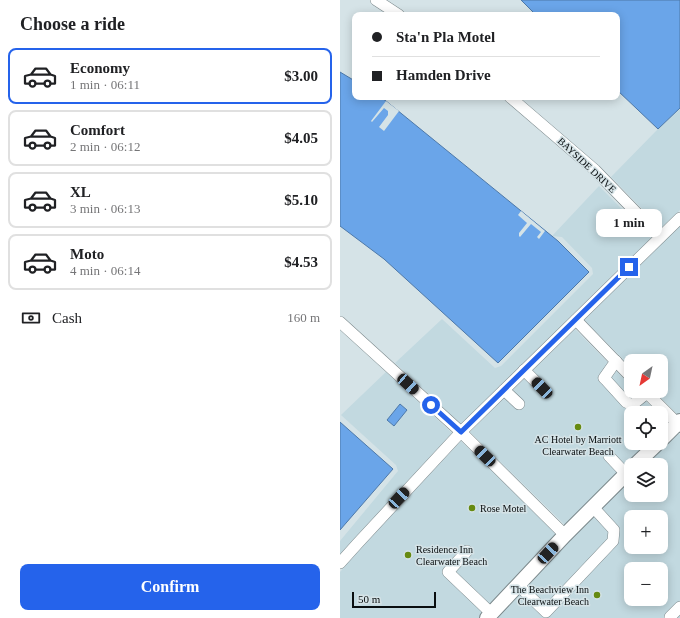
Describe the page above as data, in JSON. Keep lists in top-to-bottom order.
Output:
{
  "streets": {
    "street": ["BAYSIDE DRIVE"]
  },
  "places": [
    "AC Hotel by Marriott Clearwater Beach",
    "Rose Motel",
    "Residence Inn Clearwater Beach",
    "The Beachview Inn Clearwater Beach"
  ],
  "scale_bar": "50 m",
  "north": "bottom left",
  "page": {
    "heading": "Choose a ride",
    "banner": ["Sta'n Pla Motel", "Hamden Drive"],
    "list": [
      {
        "name": "Economy",
        "note": "1 min · 06:11",
        "value": "$3.00"
      },
      {
        "name": "Comfort",
        "note": "2 min · 06:12",
        "value": "$4.05"
      },
      {
        "name": "XL",
        "note": "3 min · 06:13",
        "value": "$5.10"
      },
      {
        "name": "Moto",
        "note": "4 min · 06:14",
        "value": "$4.53"
      }
    ],
    "bubble": "1 min",
    "pay": ["Cash", "160 m"],
    "map_buttons": ["+", "−"],
    "buttons": "Confirm",
    "scale": "50 m"
  }
}
